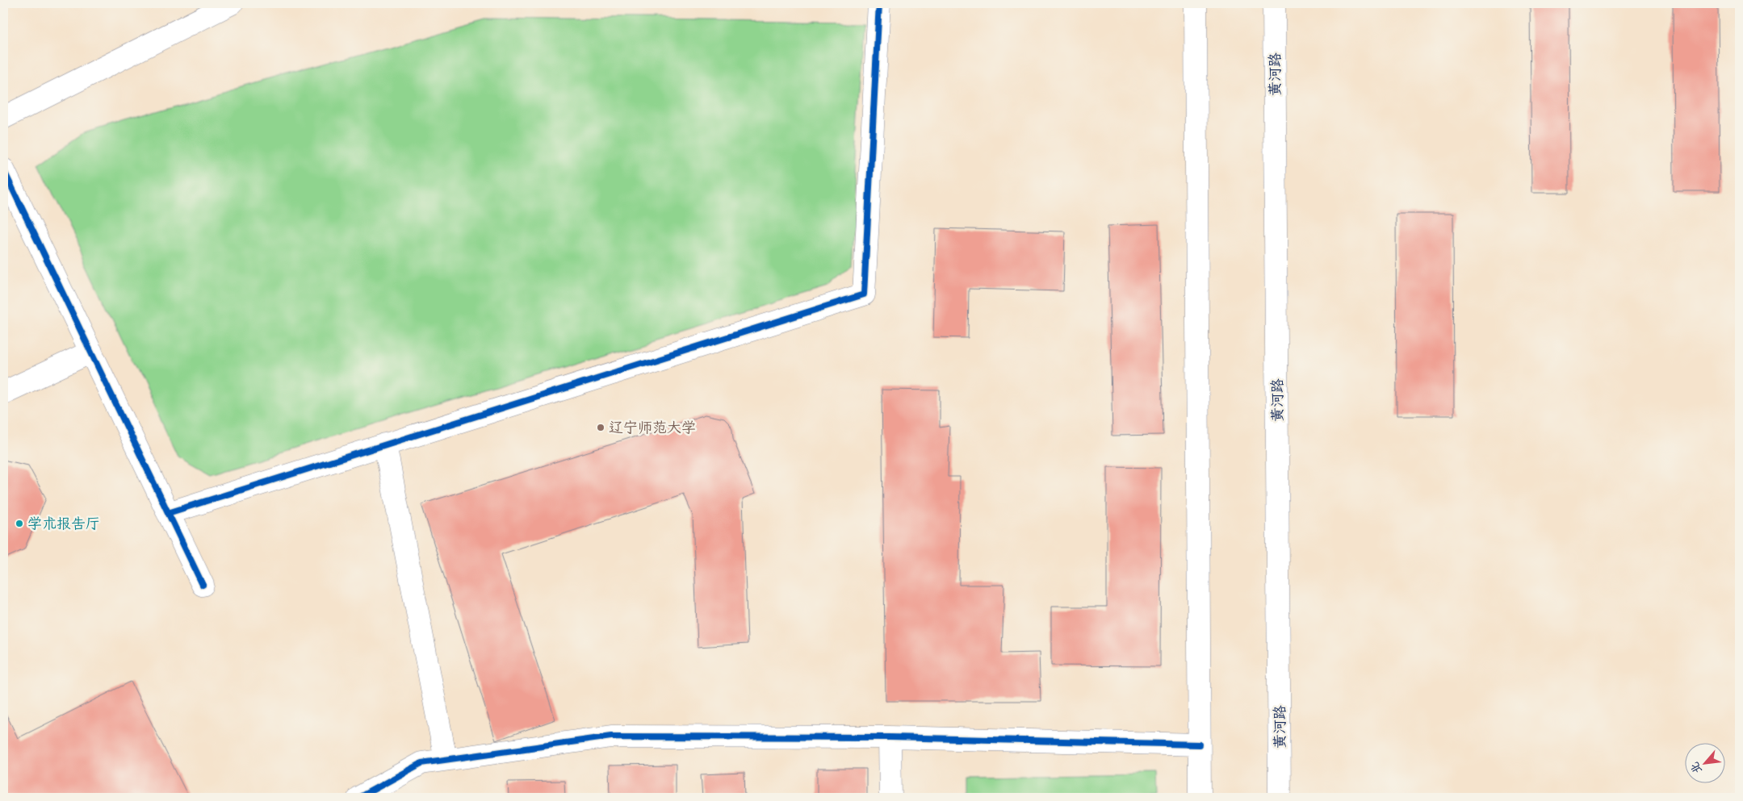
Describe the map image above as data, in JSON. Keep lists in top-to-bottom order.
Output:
{
  "streets": {
    "street": ["黄河路"]
  },
  "places": ["辽宁师范大学", "学术报告厅"],
  "north": "bottom left"
}
